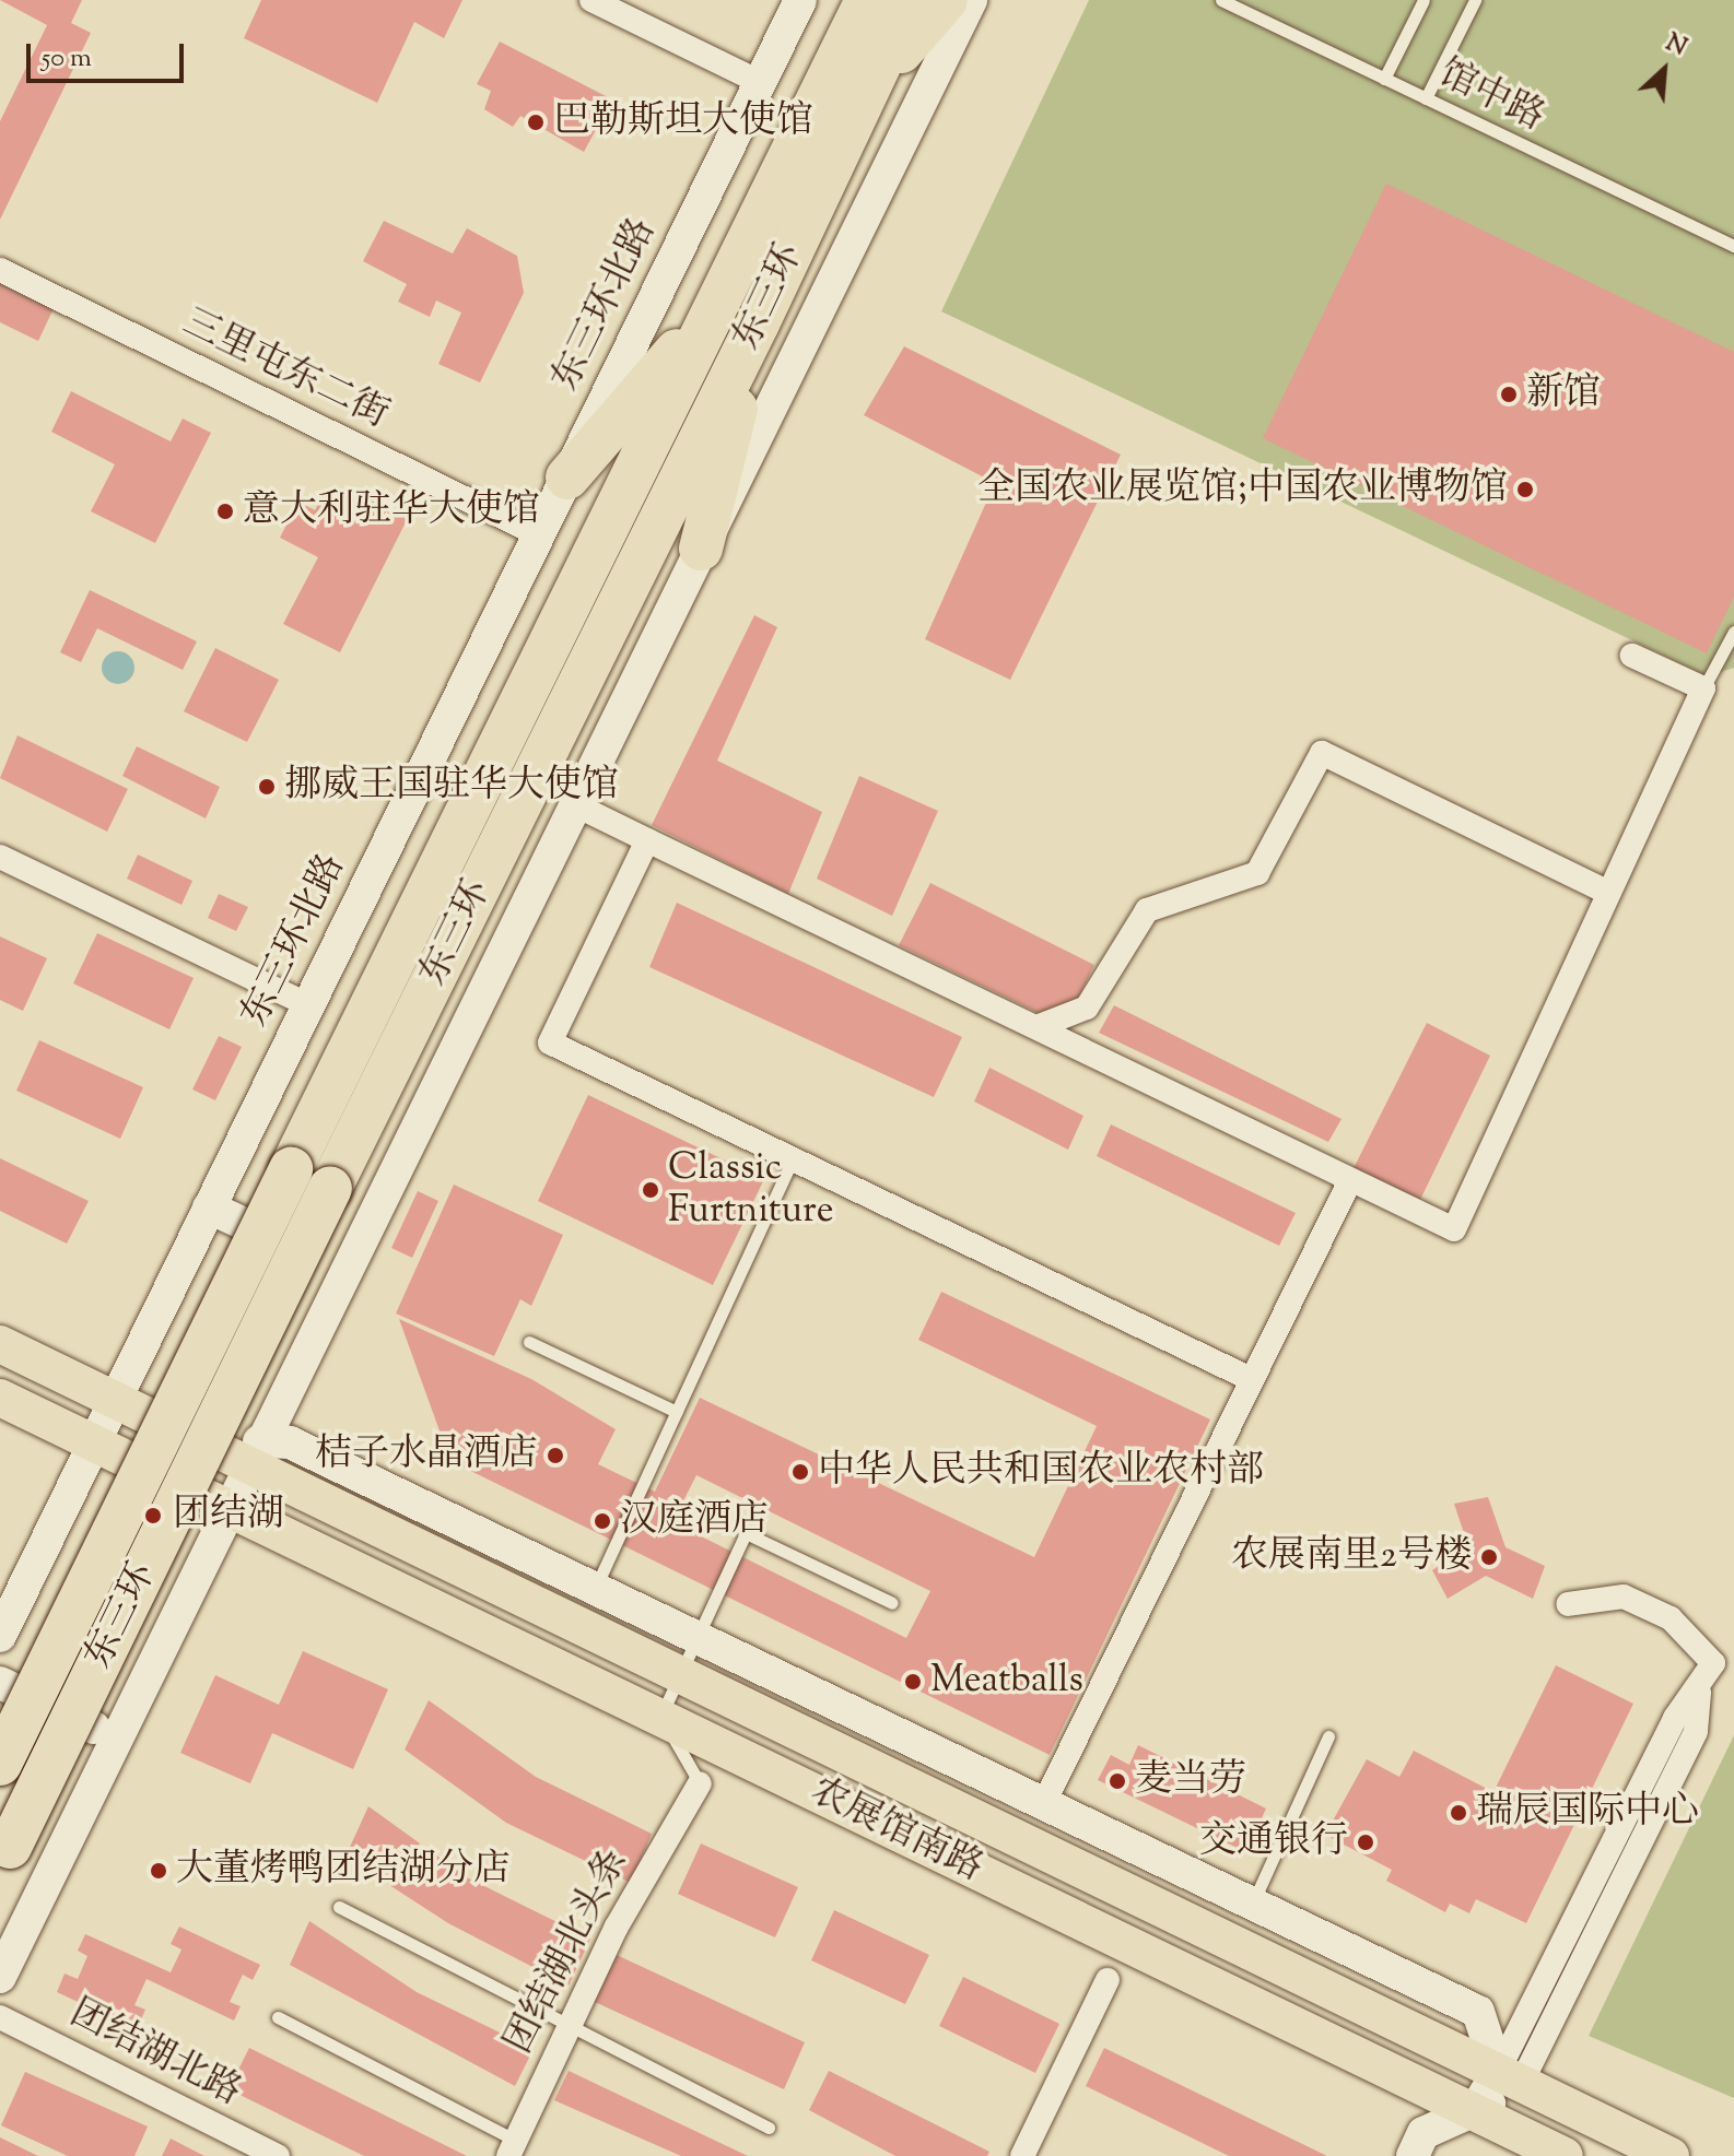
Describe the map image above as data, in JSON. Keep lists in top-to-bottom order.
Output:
{
  "streets": {
    "highway": ["东三环"],
    "main road": ["农展馆南路"],
    "street": [
      "东三环北路",
      "三里屯东二街",
      "团结湖北头条",
      "团结湖北路"
    ],
    "lane": ["馆中路"]
  },
  "crossings": [
    ["东三环北路", "三里屯东二街"],
    ["东三环北路", "农展馆南路"]
  ],
  "places": [
    "巴勒斯坦大使馆",
    "新馆",
    "全国农业展览馆;中国农业博物馆",
    "意大利驻华大使馆",
    "挪威王国驻华大使馆",
    "Classic Furtniture",
    "桔子水晶酒店",
    "中华人民共和国农业农村部",
    "团结湖",
    "汉庭酒店",
    "农展南里2号楼",
    "Meatballs",
    "麦当劳",
    "瑞辰国际中心",
    "交通银行",
    "大董烤鸭团结湖分店"
  ],
  "scale_bar": "50 m",
  "north": "top right"
}
